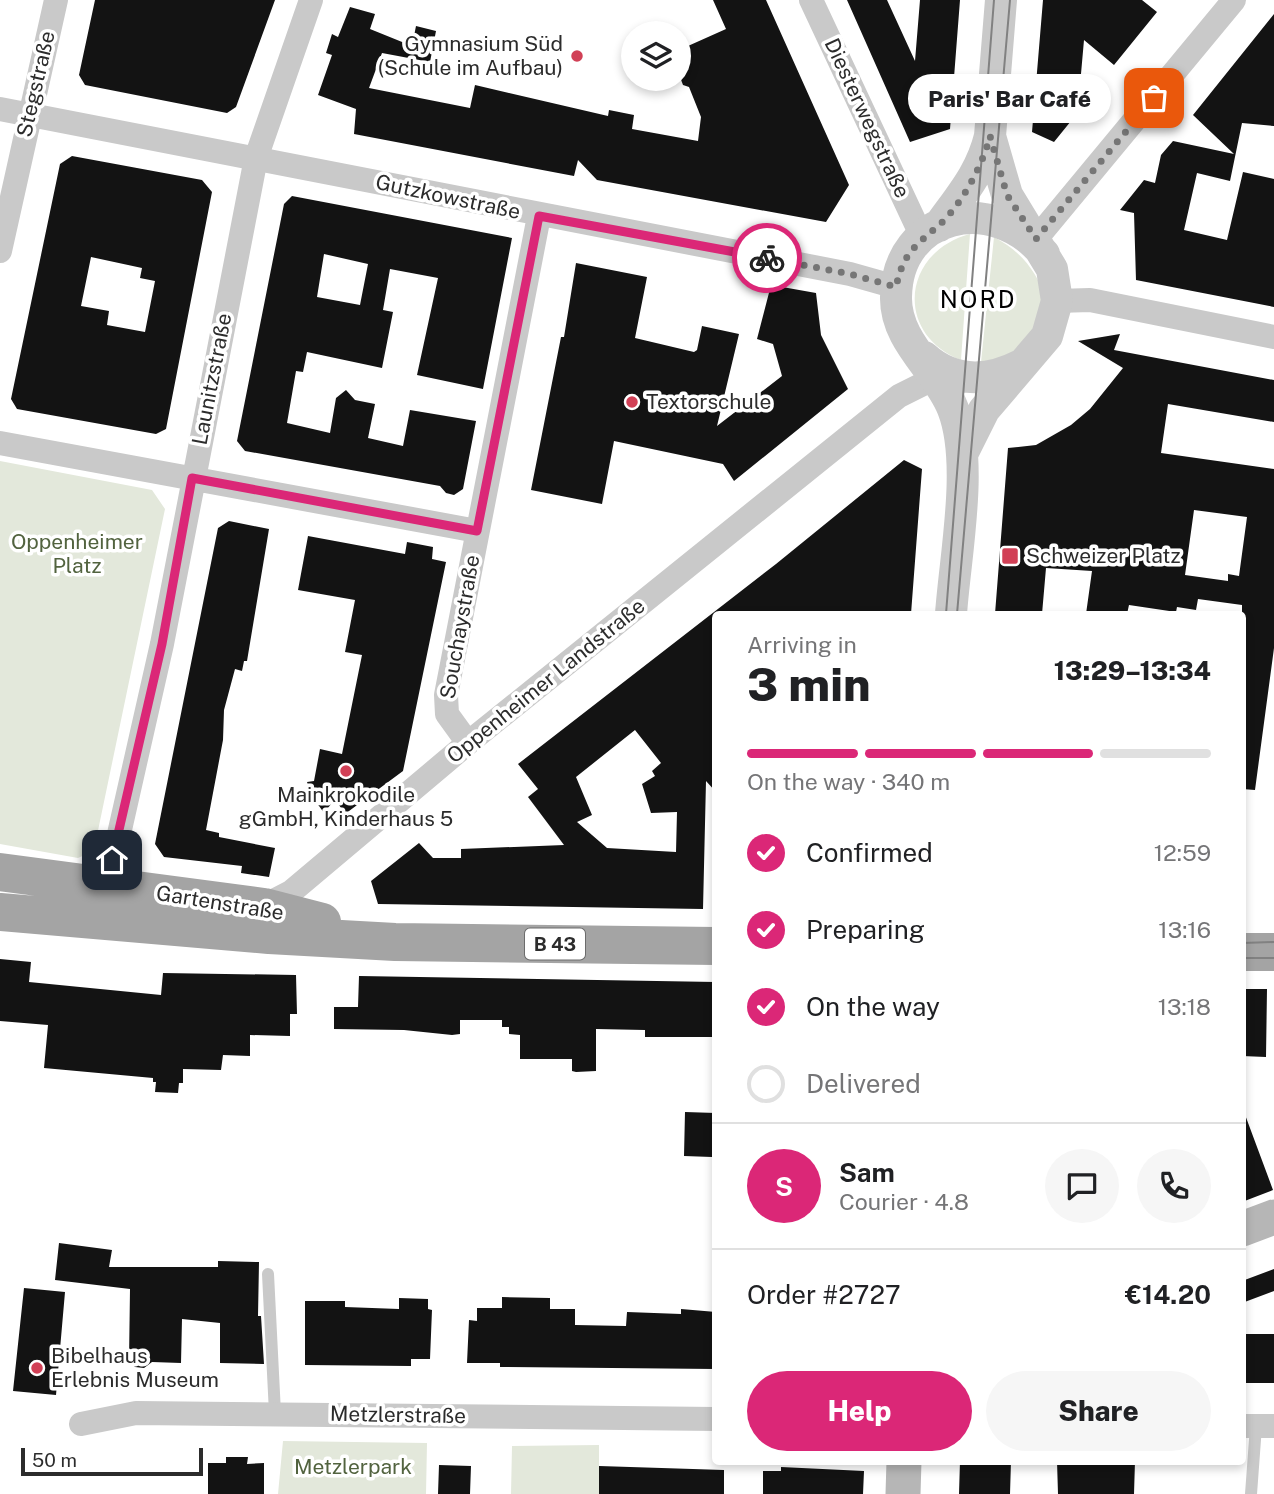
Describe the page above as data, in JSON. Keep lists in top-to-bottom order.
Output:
{
  "streets": {
    "main road": ["Gartenstraße", "B 43"],
    "street": [
      "Stegstraße",
      "Diesterwegstraße",
      "Gutzkowstraße",
      "Launitzstraße",
      "Souchaystraße",
      "Oppenheimer Landstraße",
      "Metzlerstraße"
    ]
  },
  "crossings": [
    ["Stegstraße", "Gutzkowstraße"],
    ["Diesterwegstraße", "Gutzkowstraße"],
    ["Gutzkowstraße", "Launitzstraße"],
    ["Gutzkowstraße", "Souchaystraße"],
    ["Launitzstraße", "Gartenstraße"],
    ["Souchaystraße", "Oppenheimer Landstraße"],
    ["Oppenheimer Landstraße", "Gartenstraße"]
  ],
  "districts": ["NORD"],
  "parks": ["Oppenheimer Platz", "Metzlerpark"],
  "places": {
    "other": [
      "Gymnasium Süd (Schule im Aufbau)",
      "Paris' Bar Café",
      "Textorschule",
      "Mainkrokodile gGmbH, Kinderhaus 5",
      "Bibelhaus Erlebnis Museum"
    ],
    "transit": ["Schweizer Platz"]
  },
  "scale_bar": "50 m",
  "page": {
    "bubble": "Paris' Bar Café",
    "heading": ["3 min", "Arriving in", "13:29–13:34"],
    "panel": [
      "Sam",
      "Courier · 4.8",
      "Order #2727",
      "€14.20"
    ],
    "bar": "On the way · 340 m",
    "list": [
      ["Confirmed", "12:59"],
      ["Preparing", "13:16"],
      ["On the way", "13:18"],
      "Delivered"
    ],
    "round": "S",
    "buttons": ["Help", "Share"],
    "scale": "50 m"
  }
}
